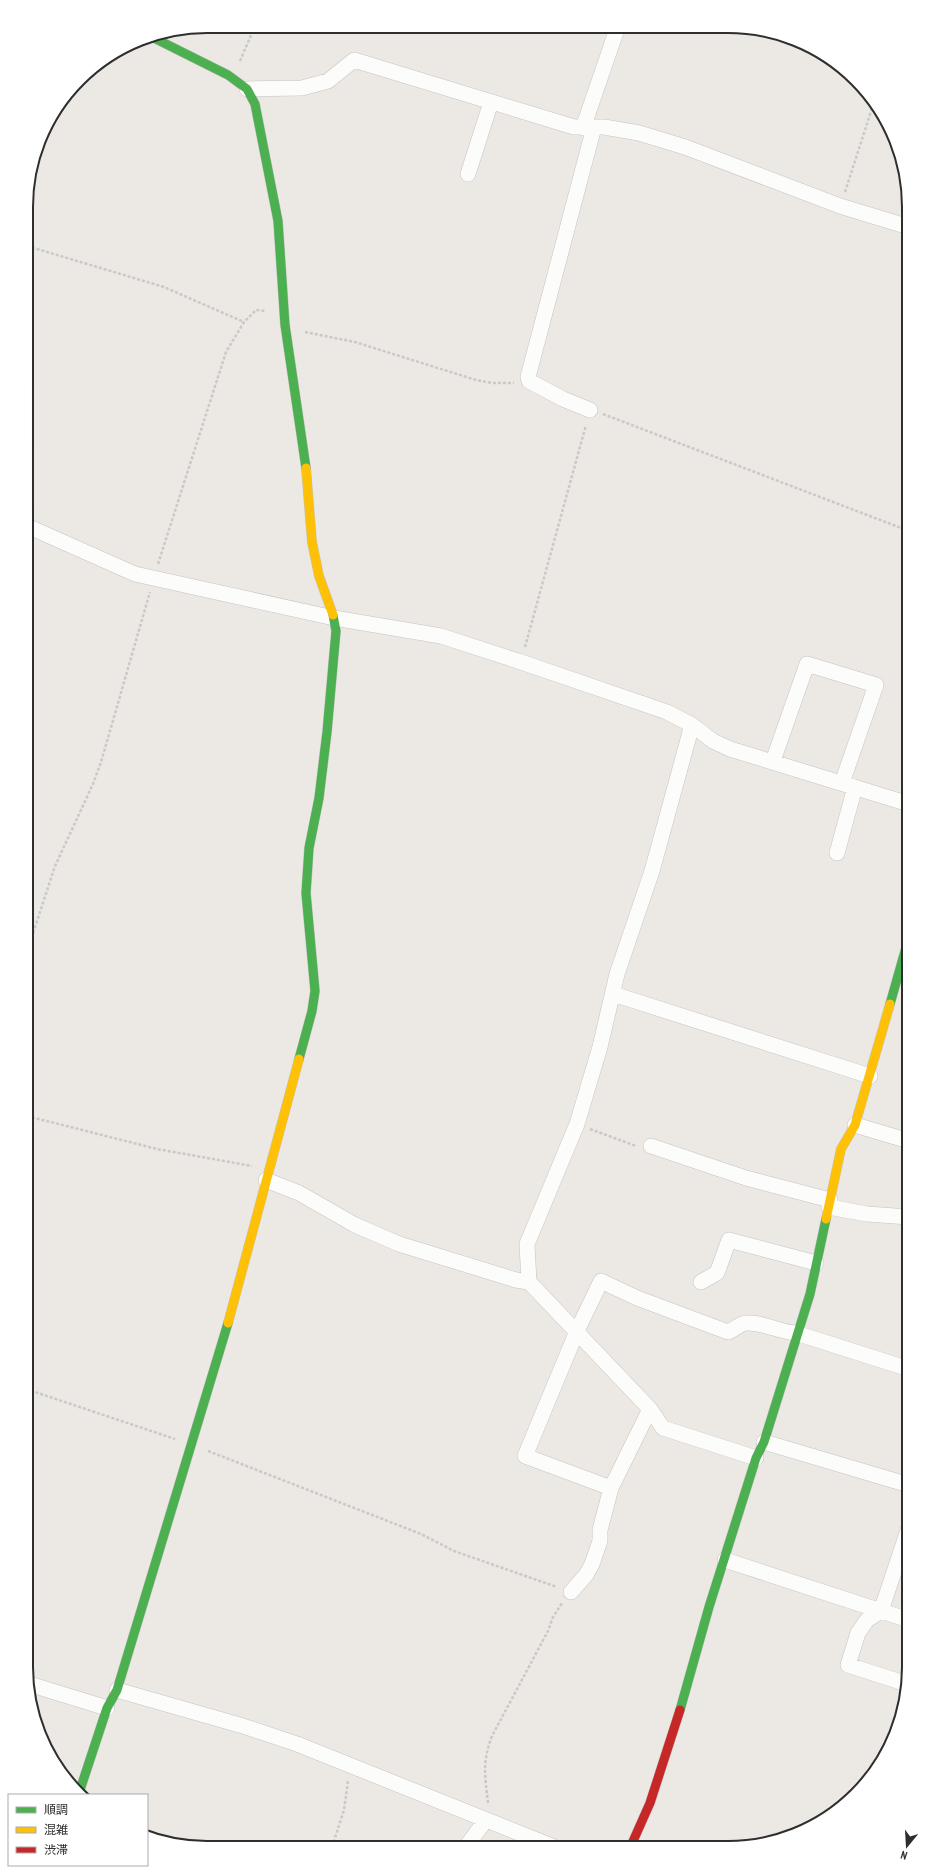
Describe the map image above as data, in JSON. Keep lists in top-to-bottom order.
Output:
{
  "legend": ["順調", "混雑", "渋滞"],
  "north": "bottom"
}
